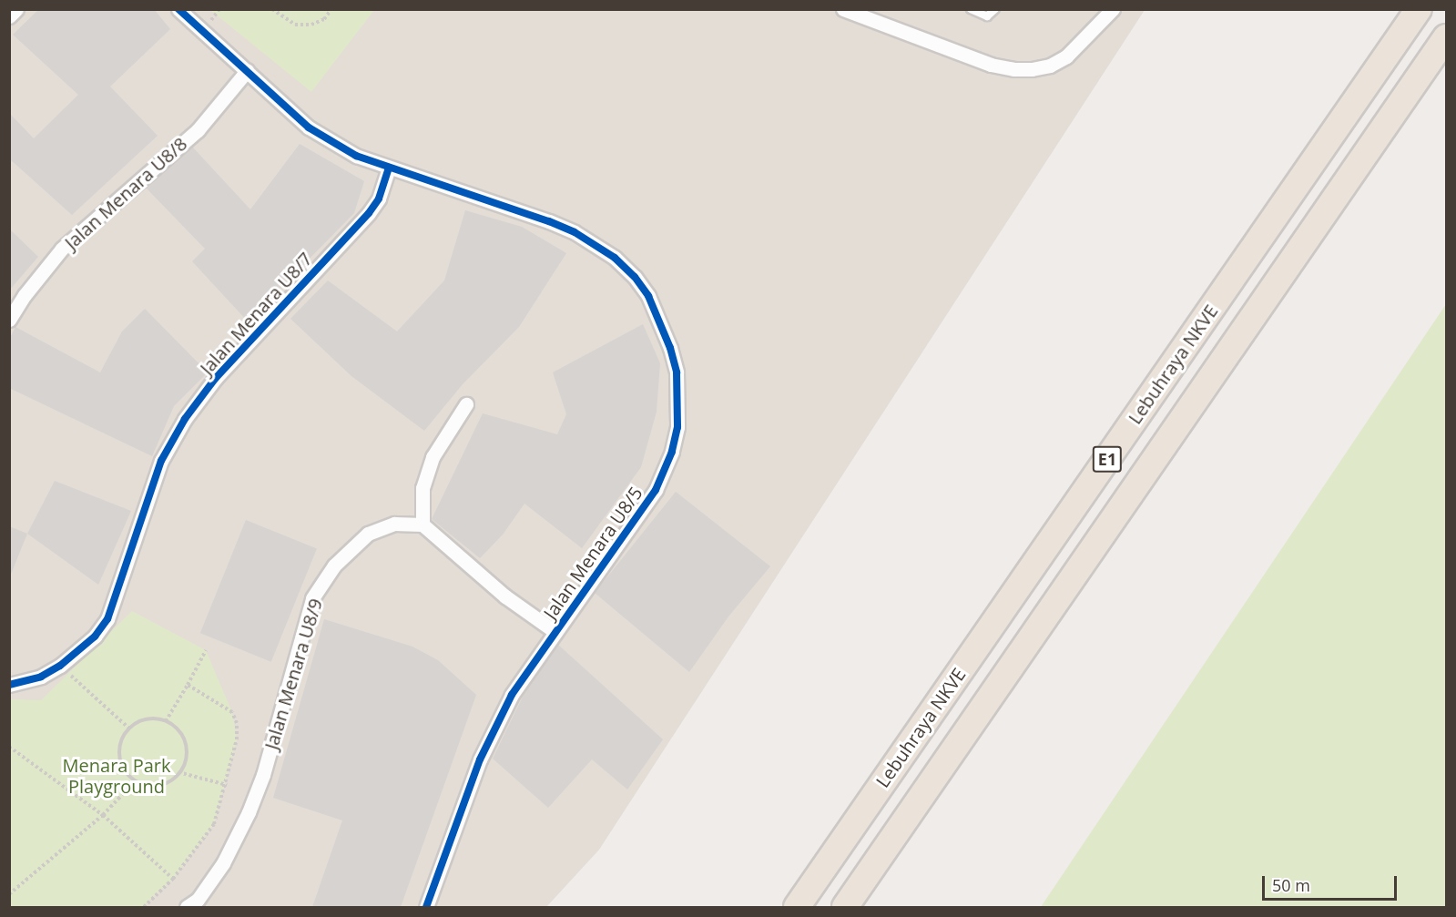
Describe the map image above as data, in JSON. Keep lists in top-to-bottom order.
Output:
{
  "streets": {
    "highway": ["Lebuhraya NKVE", "E1"],
    "street": [
      "Jalan Menara U8/8",
      "Jalan Menara U8/7",
      "Jalan Menara U8/5",
      "Jalan Menara U8/9"
    ]
  },
  "crossings": [
    ["Jalan Menara U8/8", "Jalan Menara U8/5"],
    ["Jalan Menara U8/7", "Jalan Menara U8/5"]
  ],
  "parks": ["Menara Park Playground"],
  "scale_bar": "50 m"
}
